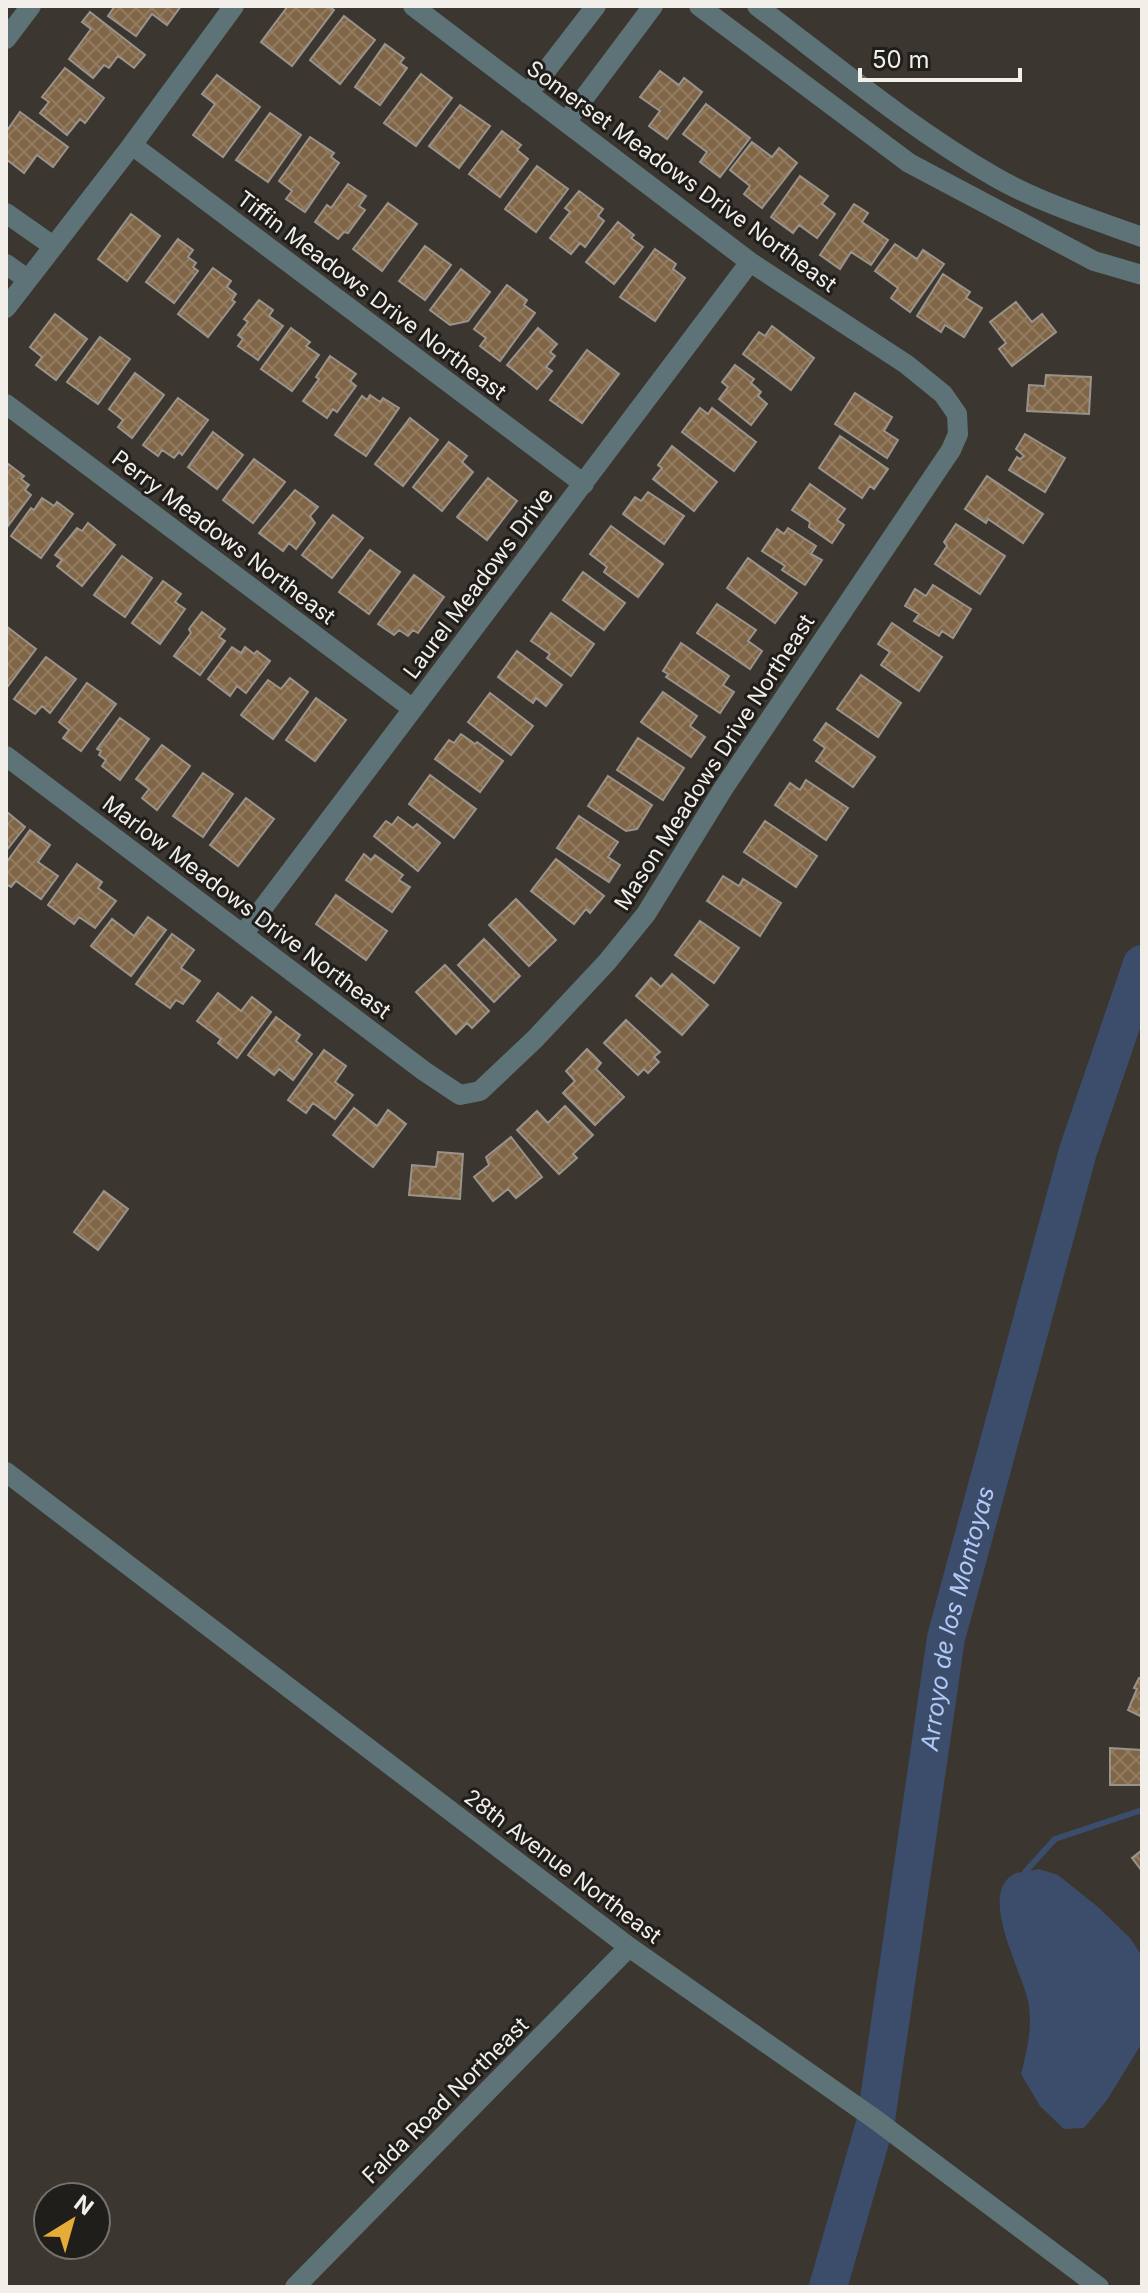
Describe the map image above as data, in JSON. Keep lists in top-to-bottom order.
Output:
{
  "streets": {
    "street": [
      "Somerset Meadows Drive Northeast",
      "Tiffin Meadows Drive Northeast",
      "Perry Meadows Northeast",
      "Laurel Meadows Drive",
      "Mason Meadows Drive Northeast",
      "Marlow Meadows Drive Northeast",
      "28th Avenue Northeast",
      "Falda Road Northeast"
    ]
  },
  "crossings": [
    ["Somerset Meadows Drive Northeast", "Laurel Meadows Drive"],
    ["Somerset Meadows Drive Northeast", "Mason Meadows Drive Northeast"],
    ["Tiffin Meadows Drive Northeast", "Laurel Meadows Drive"],
    ["Perry Meadows Northeast", "Laurel Meadows Drive"],
    ["Laurel Meadows Drive", "Marlow Meadows Drive Northeast"],
    ["Mason Meadows Drive Northeast", "Marlow Meadows Drive Northeast"],
    ["28th Avenue Northeast", "Falda Road Northeast"]
  ],
  "water": ["Arroyo de los Montoyas"],
  "scale_bar": "50 m",
  "north": "top right"
}
